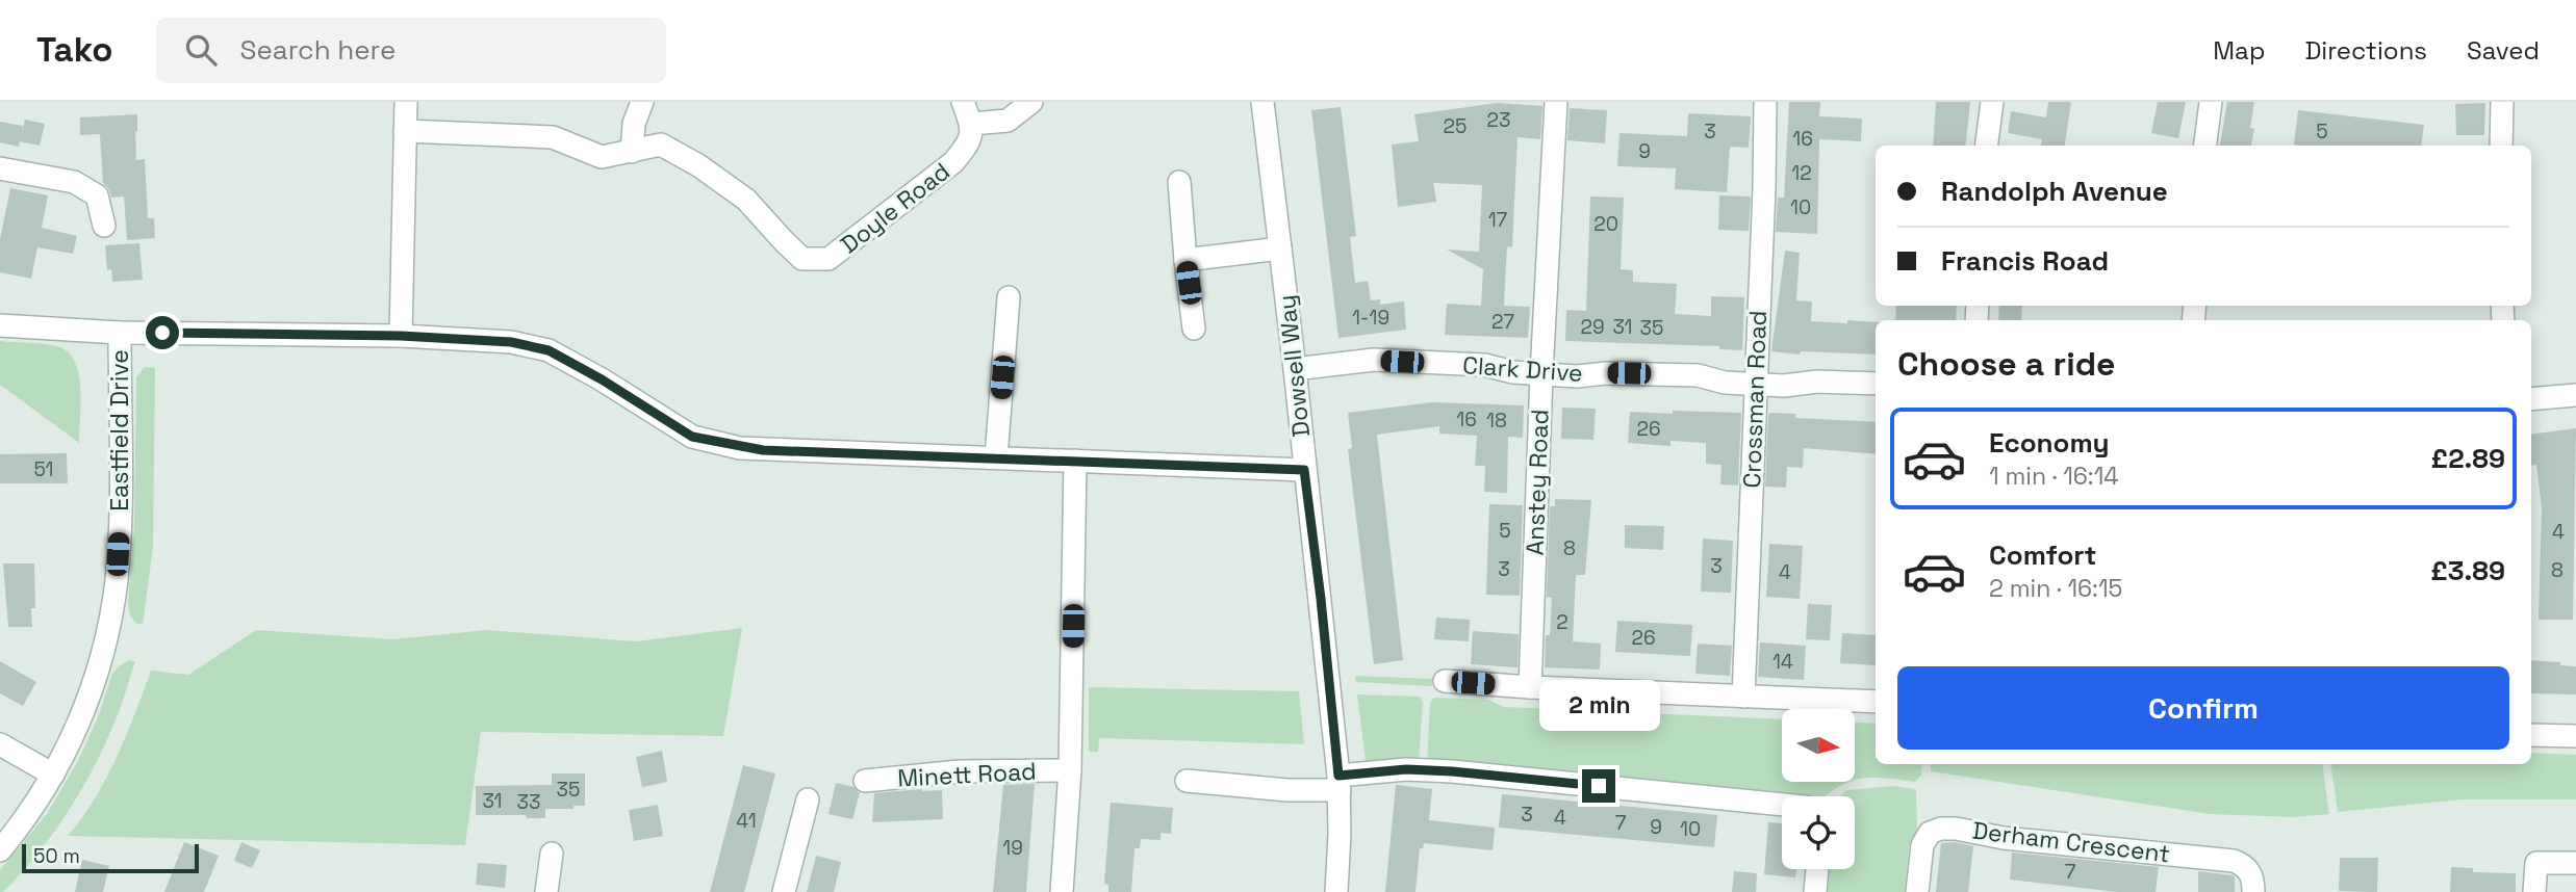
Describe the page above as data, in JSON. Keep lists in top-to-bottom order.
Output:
{
  "streets": {
    "street": [
      "Doyle Road",
      "Dowsell Way",
      "Clark Drive",
      "Crossman Road",
      "Eastfield Drive",
      "Anstey Road",
      "Minett Road",
      "Derham Crescent"
    ]
  },
  "crossings": [
    ["Dowsell Way", "Clark Drive"],
    ["Clark Drive", "Crossman Road"],
    ["Clark Drive", "Anstey Road"]
  ],
  "house_numbers": [
    "23",
    "25",
    "3",
    "5",
    "16",
    "9",
    "12",
    "10",
    "17",
    "20",
    "1-19",
    "27",
    "29",
    "31",
    "35",
    "16",
    "18",
    "26",
    "51",
    "5",
    "4",
    "8",
    "3",
    "3",
    "8",
    "4",
    "2",
    "26",
    "14",
    "35",
    "31",
    "33",
    "3",
    "4",
    "41",
    "7",
    "9",
    "10",
    "19",
    "7"
  ],
  "scale_bar": "50 m",
  "north": "right",
  "page": {
    "header": "Tako",
    "search": "Search here",
    "nav": ["Map", "Directions", "Saved"],
    "banner": ["Randolph Avenue", "Francis Road"],
    "heading": "Choose a ride",
    "list": [
      {
        "name": "Economy",
        "note": "1 min · 16:14",
        "value": "£2.89"
      },
      {
        "name": "Comfort",
        "note": "2 min · 16:15",
        "value": "£3.89"
      }
    ],
    "buttons": "Confirm",
    "bubble": "2 min",
    "scale": "50 m"
  }
}
